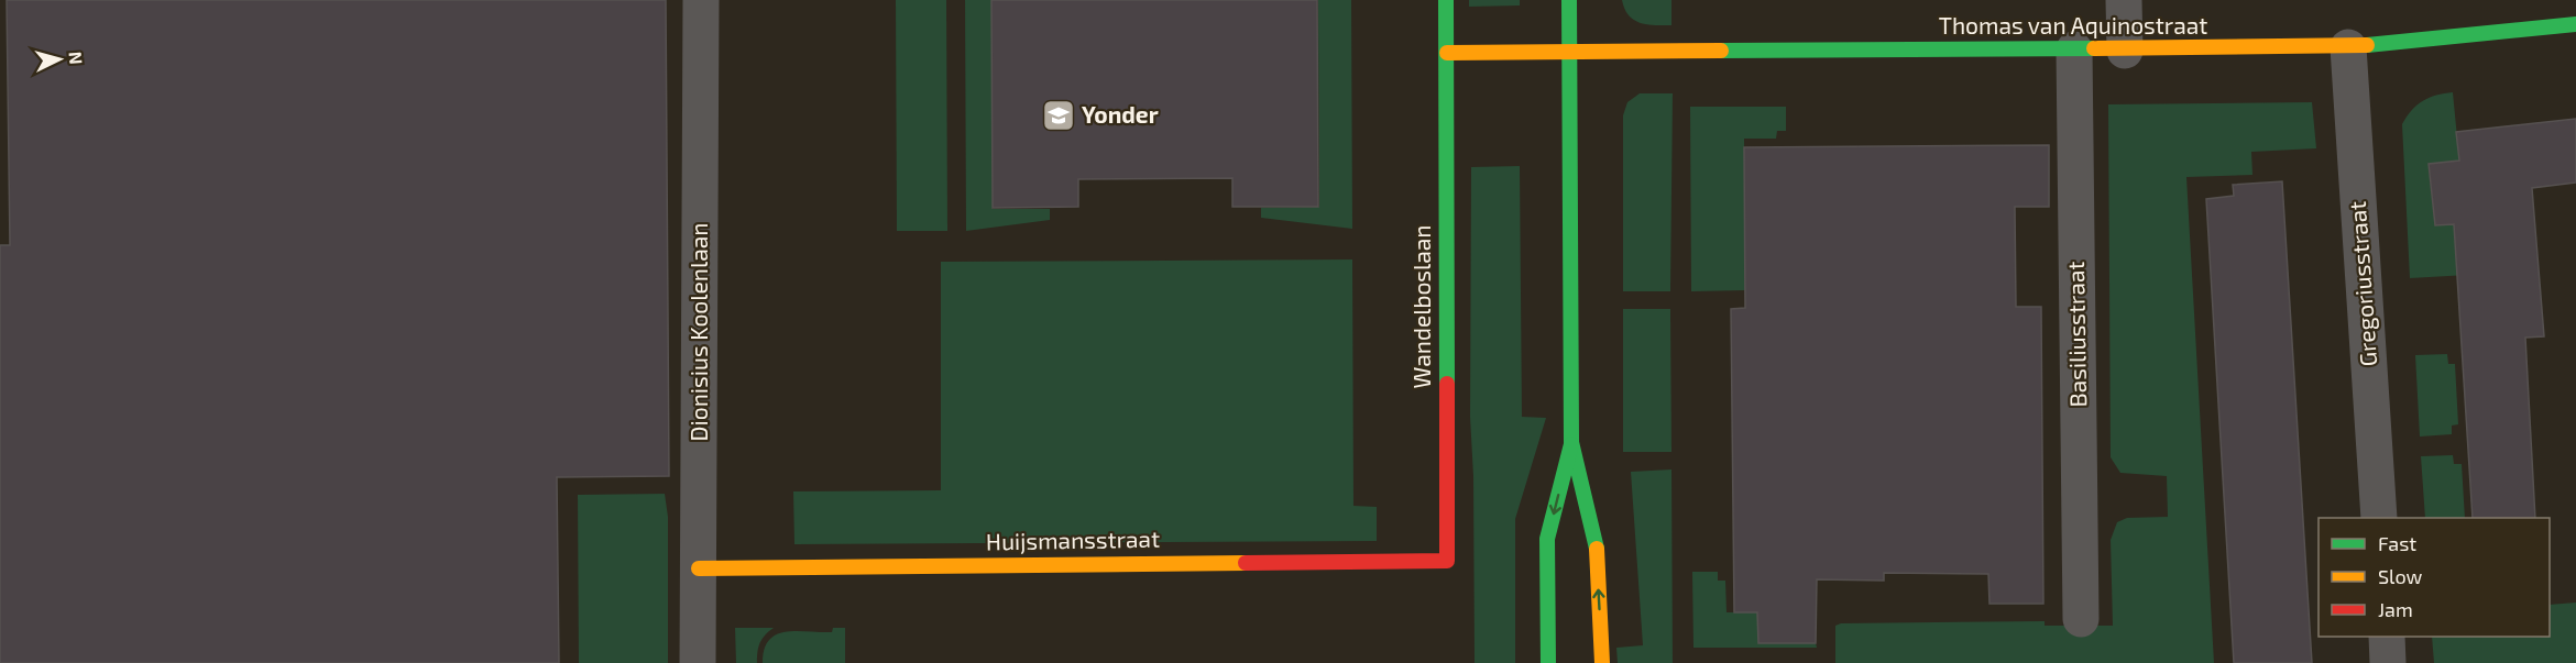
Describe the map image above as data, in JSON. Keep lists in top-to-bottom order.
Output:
{
  "streets": {
    "street": [
      "Thomas van Aquinostraat",
      "Gregoriusstraat",
      "Wandelboslaan",
      "Dionisius Koolenlaan",
      "Basiliusstraat",
      "Huijsmansstraat"
    ]
  },
  "crossings": [
    ["Thomas van Aquinostraat", "Gregoriusstraat"],
    ["Thomas van Aquinostraat", "Basiliusstraat"],
    ["Wandelboslaan", "Huijsmansstraat"],
    ["Dionisius Koolenlaan", "Huijsmansstraat"]
  ],
  "places": {
    "school or university": ["Yonder"]
  },
  "legend": ["Fast", "Slow", "Jam"],
  "north": "right"
}
